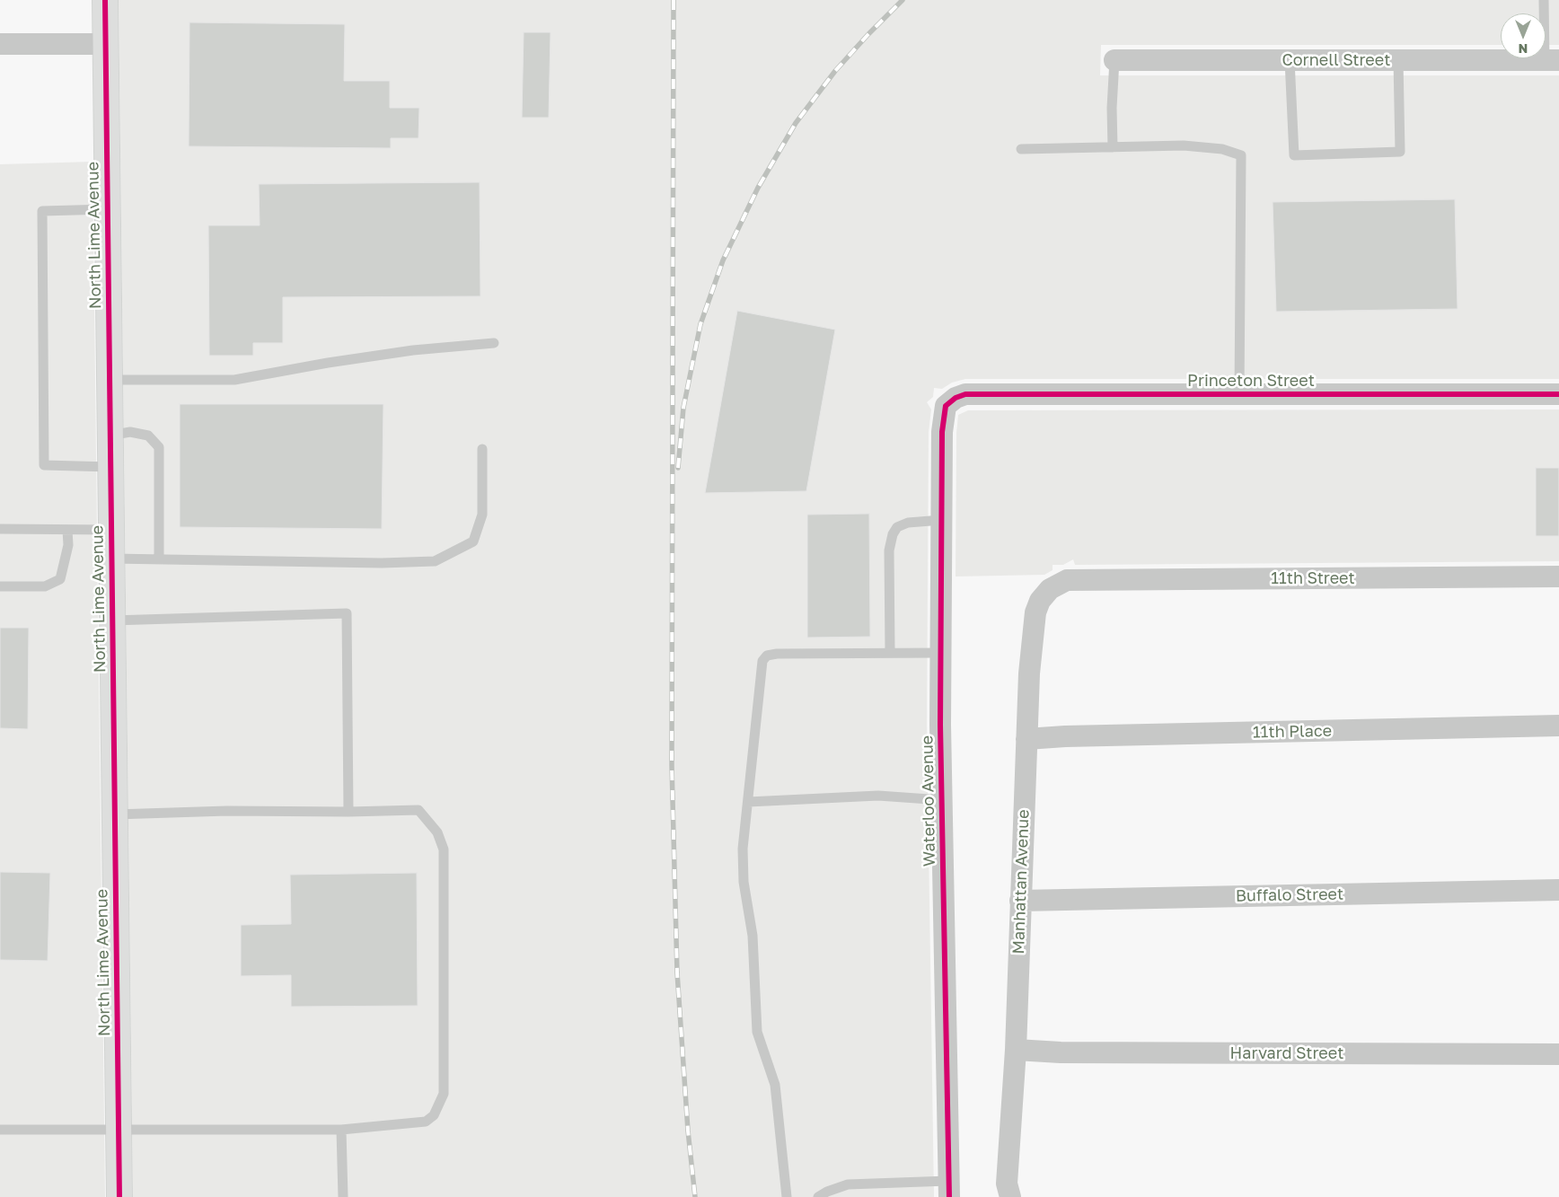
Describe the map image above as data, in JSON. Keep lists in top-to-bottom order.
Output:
{
  "streets": {
    "street": [
      "Cornell Street",
      "North Lime Avenue",
      "Princeton Street",
      "11th Street",
      "11th Place",
      "Waterloo Avenue",
      "Manhattan Avenue",
      "Buffalo Street",
      "Harvard Street"
    ]
  },
  "crossings": [
    ["Princeton Street", "Waterloo Avenue"],
    ["11th Street", "Manhattan Avenue"],
    ["11th Place", "Manhattan Avenue"],
    ["Manhattan Avenue", "Buffalo Street"],
    ["Manhattan Avenue", "Harvard Street"]
  ],
  "north": "bottom"
}
